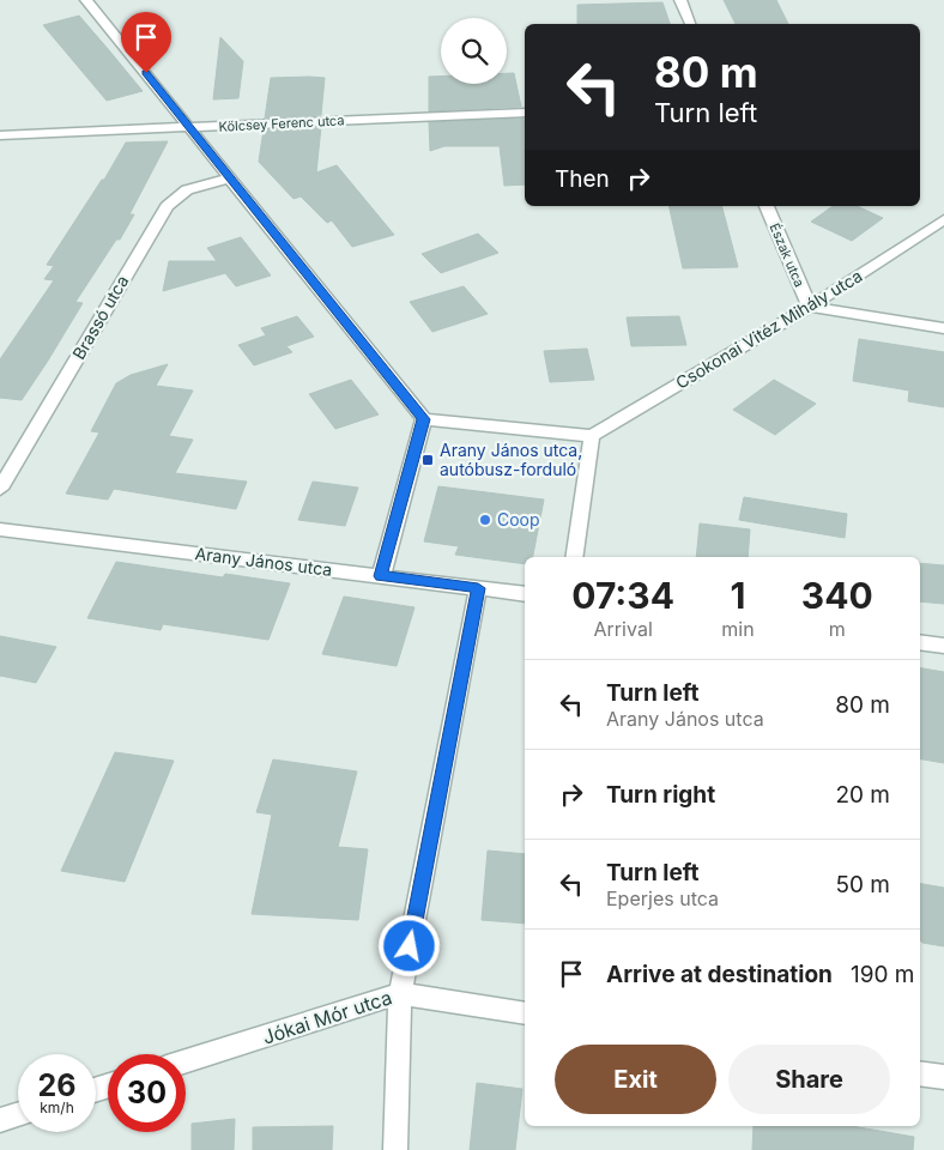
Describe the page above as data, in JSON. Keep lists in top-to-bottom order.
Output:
{
  "streets": {
    "street": [
      "Kölcsey Ferenc utca",
      "Észak utca",
      "Brassó utca",
      "Csokonai Vitéz Mihály utca",
      "Arany János utca",
      "Jókai Mór utca"
    ]
  },
  "crossings": [
    ["Észak utca", "Csokonai Vitéz Mihály utca"]
  ],
  "places": {
    "transit": ["Arany János utca, autóbusz-forduló"],
    "other": ["Coop"]
  },
  "page": {
    "turn": ["80 m", "Turn left"],
    "then": "Then",
    "eta": [
      "07:34",
      "Arrival",
      "1",
      "min",
      "340",
      "m"
    ],
    "list": [
      {
        "name": "Turn left",
        "note": "Arany János utca",
        "value": "80 m"
      },
      {
        "name": "Turn right",
        "value": "20 m"
      },
      {
        "name": "Turn left",
        "note": "Eperjes utca",
        "value": "50 m"
      },
      {
        "name": "Arrive at destination",
        "value": "190 m"
      }
    ],
    "buttons": ["Exit", "Share"],
    "speed": "26 km/h",
    "limit": "30"
  }
}
